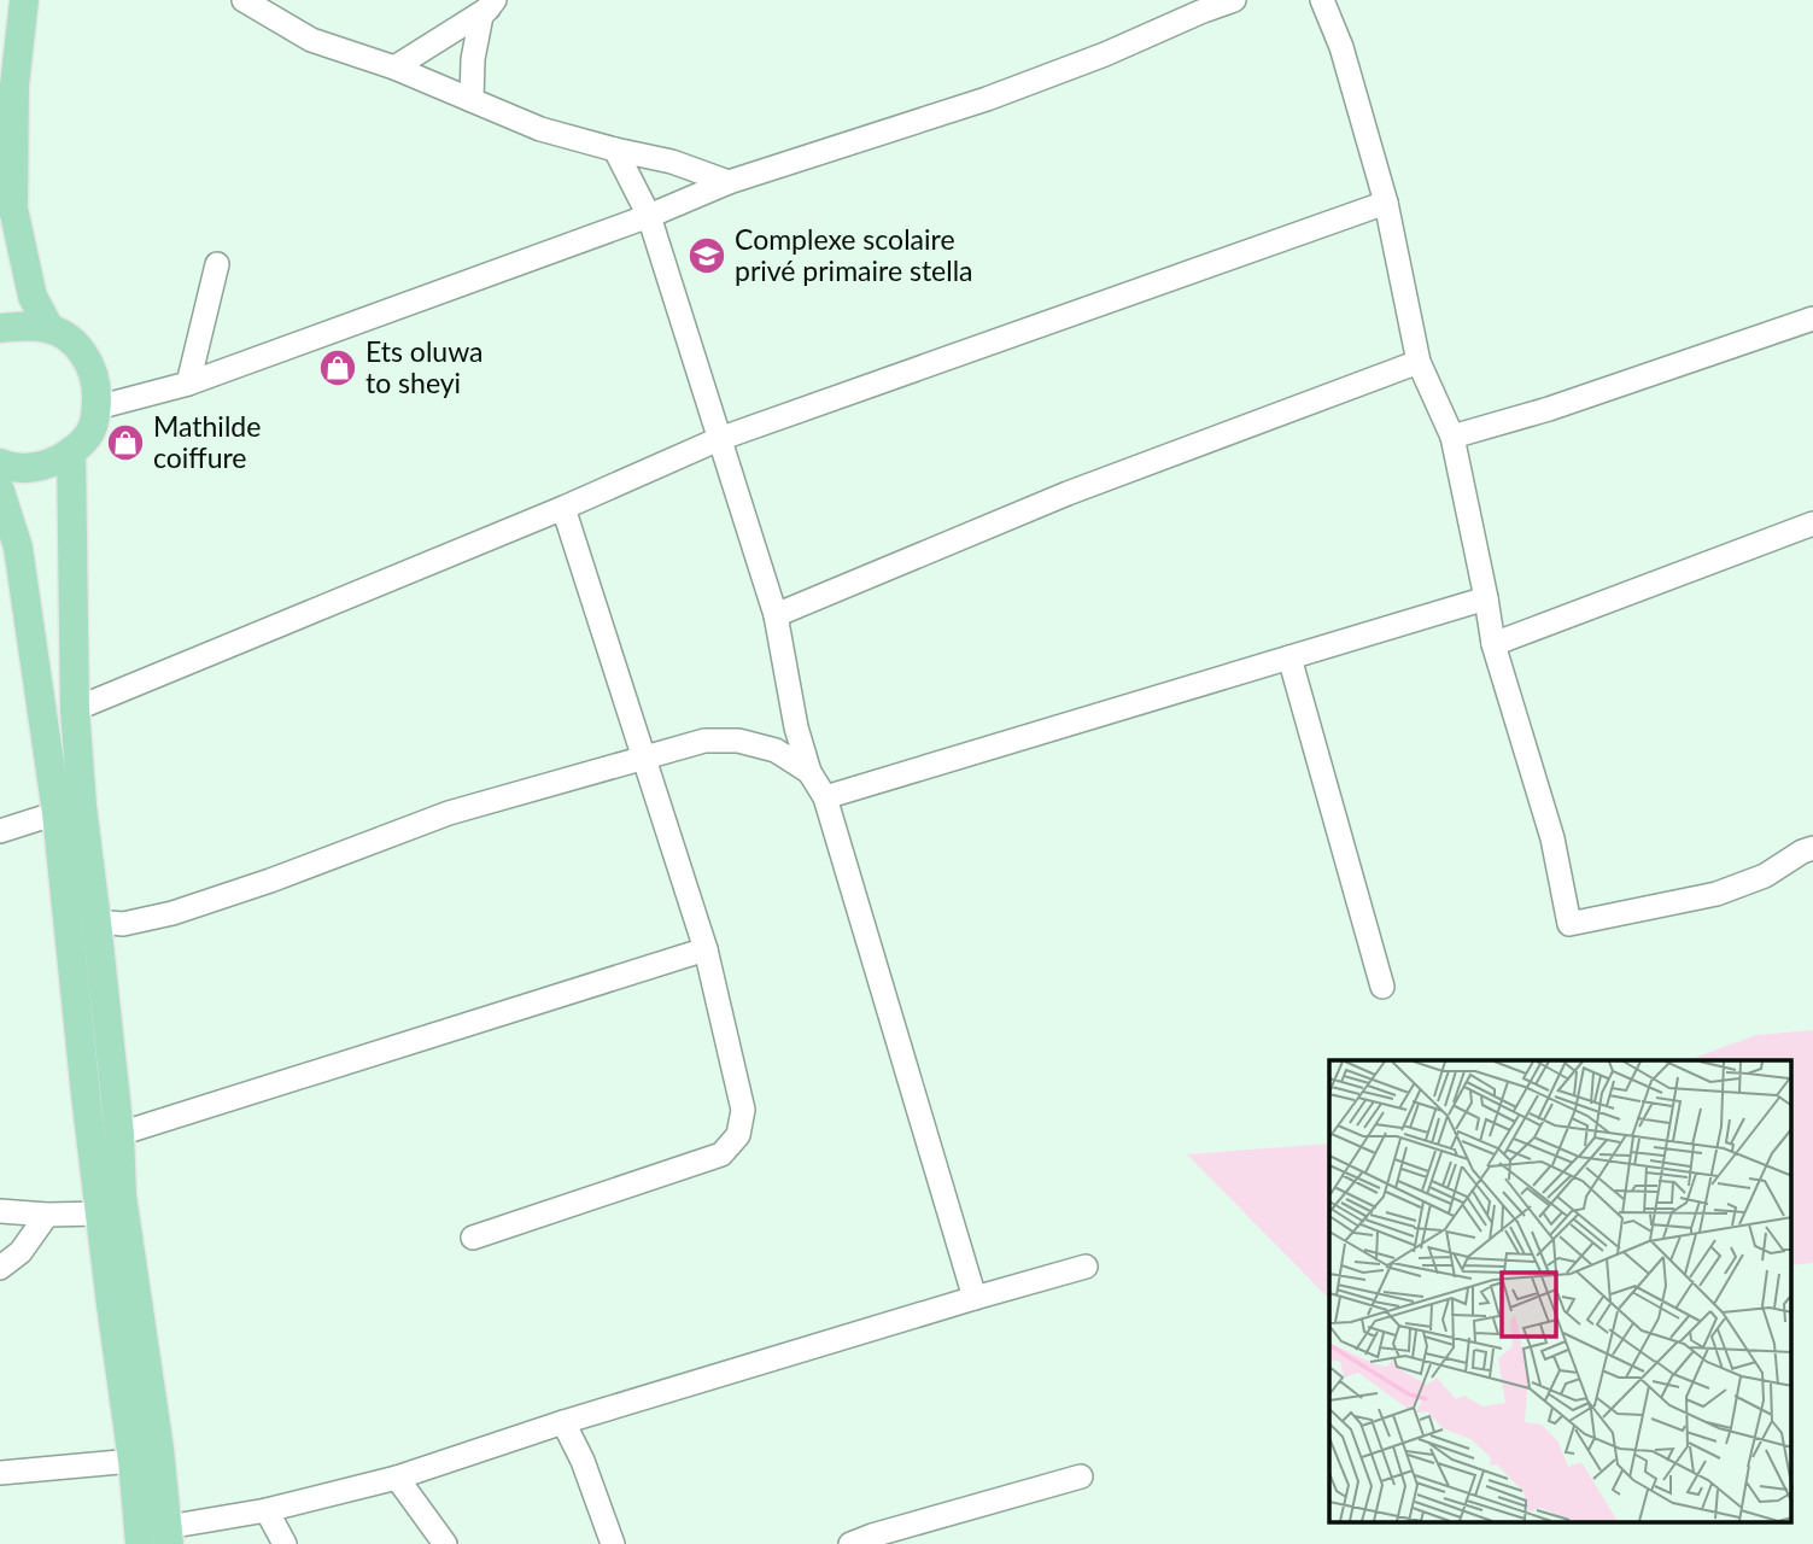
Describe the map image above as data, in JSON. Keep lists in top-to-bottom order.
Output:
{
  "places": {
    "school or university": ["Complexe scolaire privé primaire stella"],
    "shop": ["Ets oluwa to sheyi", "Mathilde coiffure"]
  }
}
